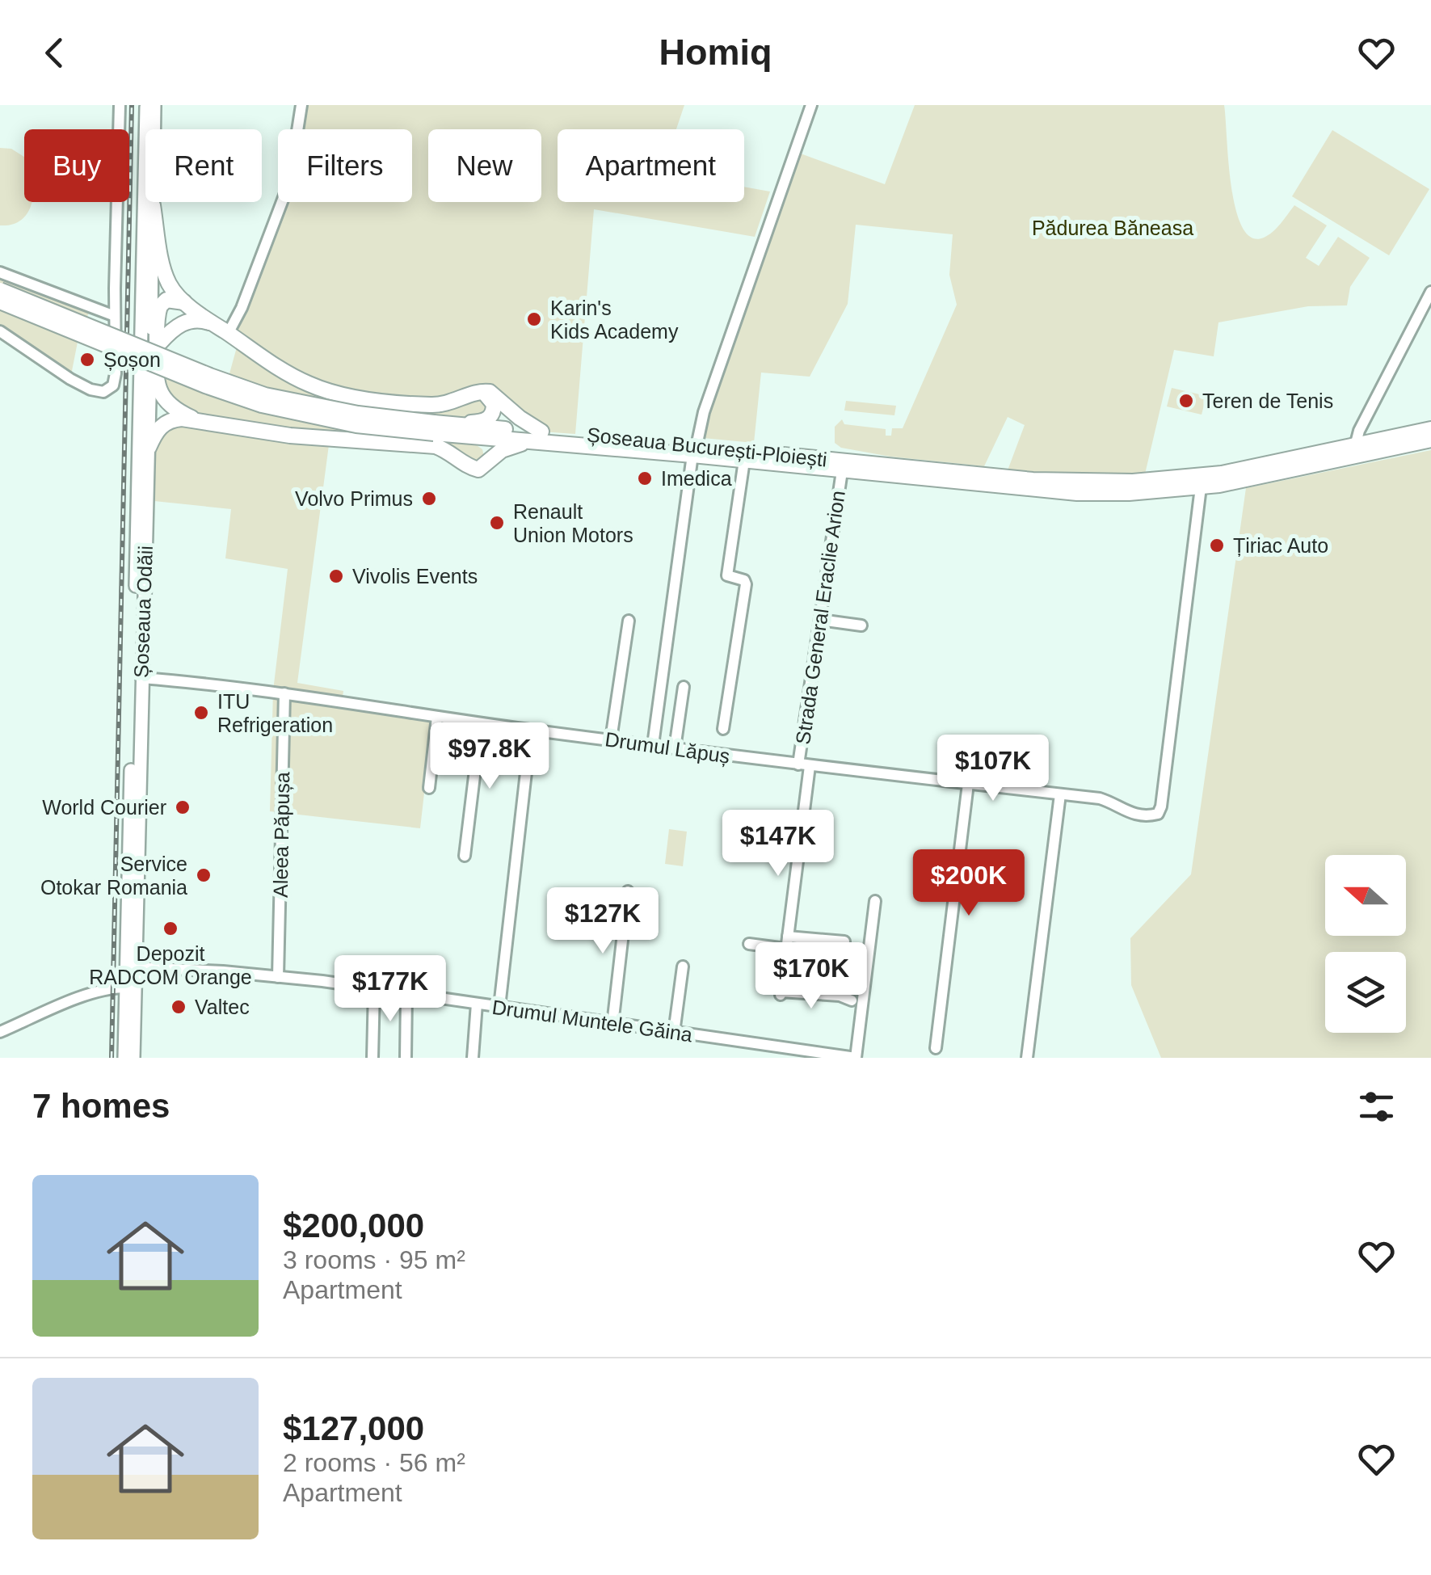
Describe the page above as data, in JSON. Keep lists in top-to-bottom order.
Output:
{
  "streets": {
    "highway": ["Șoseaua București-Ploiești"],
    "main road": ["Șoseaua Odăii"],
    "street": [
      "Strada General Eraclie Arion",
      "Drumul Lăpuș",
      "Aleea Păpușa",
      "Drumul Muntele Găina"
    ]
  },
  "crossings": [
    ["Șoseaua București-Ploiești", "Strada General Eraclie Arion"],
    ["Șoseaua București-Ploiești", "Drumul Lăpuș"],
    ["Șoseaua Odăii", "Drumul Lăpuș"],
    ["Șoseaua Odăii", "Drumul Muntele Găina"],
    ["Strada General Eraclie Arion", "Drumul Lăpuș"],
    ["Drumul Lăpuș", "Aleea Păpușa"],
    ["Aleea Păpușa", "Drumul Muntele Găina"]
  ],
  "parks": ["Pădurea Băneasa"],
  "places": [
    "Karin's Kids Academy",
    "Șoșon",
    "Teren de Tenis",
    "Imedica",
    "Volvo Primus",
    "Renault Union Motors",
    "Țiriac Auto",
    "Vivolis Events",
    "ITU Refrigeration",
    "World Courier",
    "Service Otokar Romania",
    "Depozit RADCOM Orange",
    "Valtec"
  ],
  "north": "left",
  "page": {
    "header": "Homiq",
    "chip": [
      "Buy",
      "Rent",
      "Filters",
      "New",
      "Apartment"
    ],
    "price": [
      "$97.8K",
      "$107K",
      "$147K",
      "$200K",
      "$127K",
      "$170K",
      "$177K"
    ],
    "heading": "7 homes",
    "list": [
      {
        "name": "$200,000",
        "note": "3 rooms · 95 m² · Apartment"
      },
      {
        "name": "$127,000",
        "note": "2 rooms · 56 m² · Apartment"
      }
    ]
  }
}
